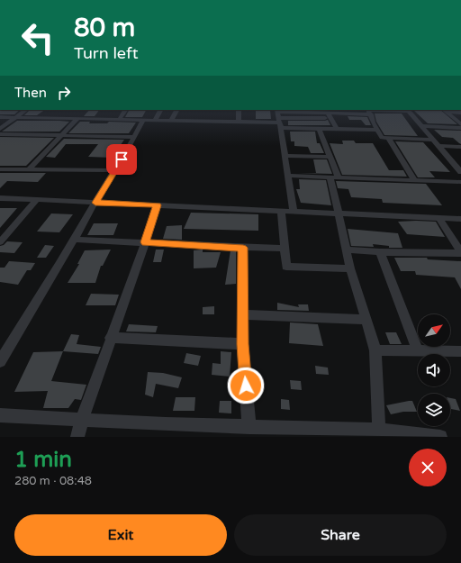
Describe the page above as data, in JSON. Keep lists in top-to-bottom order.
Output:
{
  "north": "top right",
  "page": {
    "turn": ["80 m", "Turn left"],
    "then": "Then",
    "heading": ["1 min", "280 m · 08:48"],
    "buttons": ["Exit", "Share"]
  }
}
